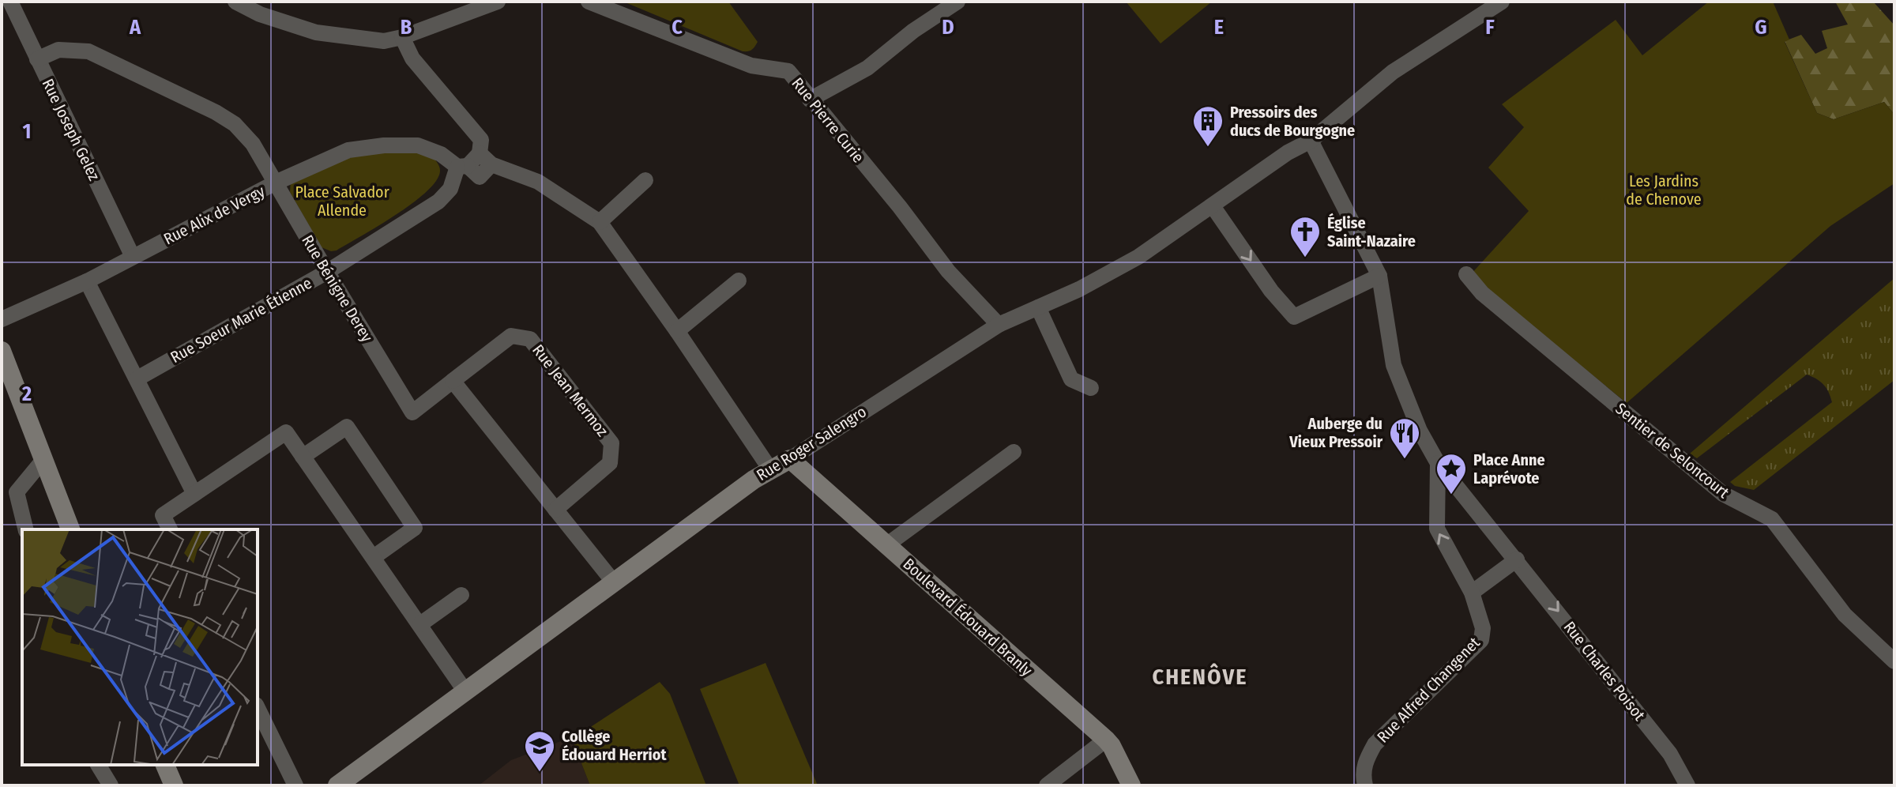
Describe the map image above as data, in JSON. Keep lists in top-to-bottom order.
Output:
{
  "streets": {
    "street": [
      "Rue Pierre Curie",
      "Rue Joseph Gelez",
      "Rue Alix de Vergy",
      "Rue Bénigne Derey",
      "Rue Soeur Marie Étienne",
      "Rue Jean Mermoz",
      "Rue Roger Salengro",
      "Sentier de Seloncourt",
      "Boulevard Édouard Branly",
      "Rue Charles Poisot",
      "Rue Alfred Changenet"
    ]
  },
  "crossings": [
    ["Rue Pierre Curie", "Rue Roger Salengro"],
    ["Rue Joseph Gelez", "Rue Alix de Vergy"],
    ["Rue Joseph Gelez", "Rue Bénigne Derey"],
    ["Rue Alix de Vergy", "Rue Bénigne Derey"],
    ["Rue Alix de Vergy", "Rue Soeur Marie Étienne"],
    ["Rue Bénigne Derey", "Rue Soeur Marie Étienne"],
    ["Rue Bénigne Derey", "Rue Jean Mermoz"],
    ["Rue Roger Salengro", "Boulevard Édouard Branly"]
  ],
  "one_way": ["Rue Charles Poisot"],
  "districts": ["CHENÔVE"],
  "parks": ["Les Jardins de Chenove", "Place Salvador Allende"],
  "places": {
    "building": ["Pressoirs des ducs de Bourgogne"],
    "church": ["Église Saint-Nazaire"],
    "restaurant": ["Auberge du Vieux Pressoir"],
    "place": ["Place Anne Laprévote"],
    "school or university": ["Collège Édouard Herriot"]
  },
  "grid": {
    "columns": [
      "A",
      "B",
      "C",
      "D",
      "E",
      "F",
      "G"
    ],
    "rows": ["1", "2"]
  }
}
